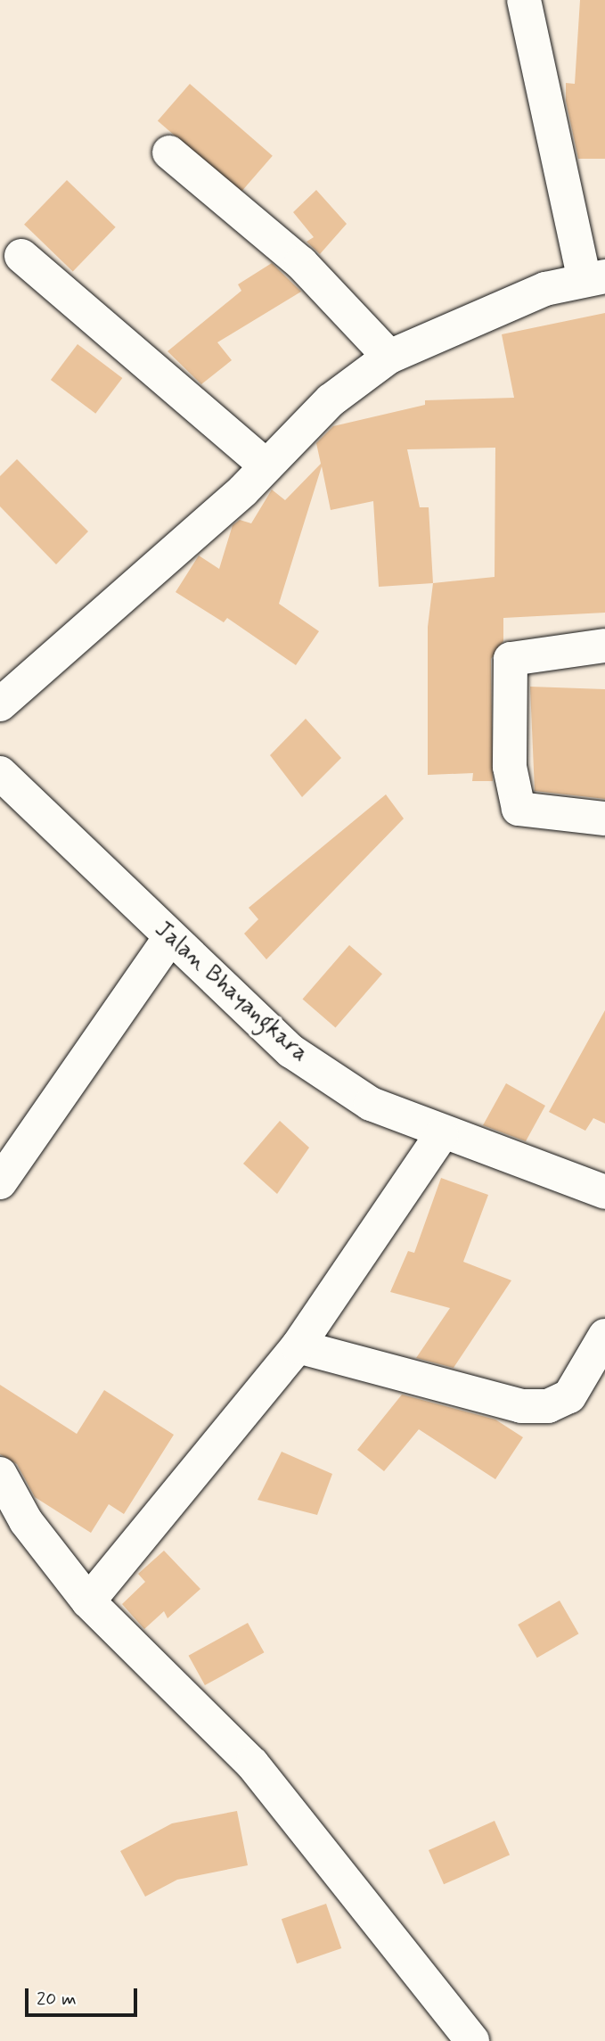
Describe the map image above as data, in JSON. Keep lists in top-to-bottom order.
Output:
{
  "streets": {
    "street": ["Jalan Bhayangkara"]
  },
  "scale_bar": "20 m"
}
